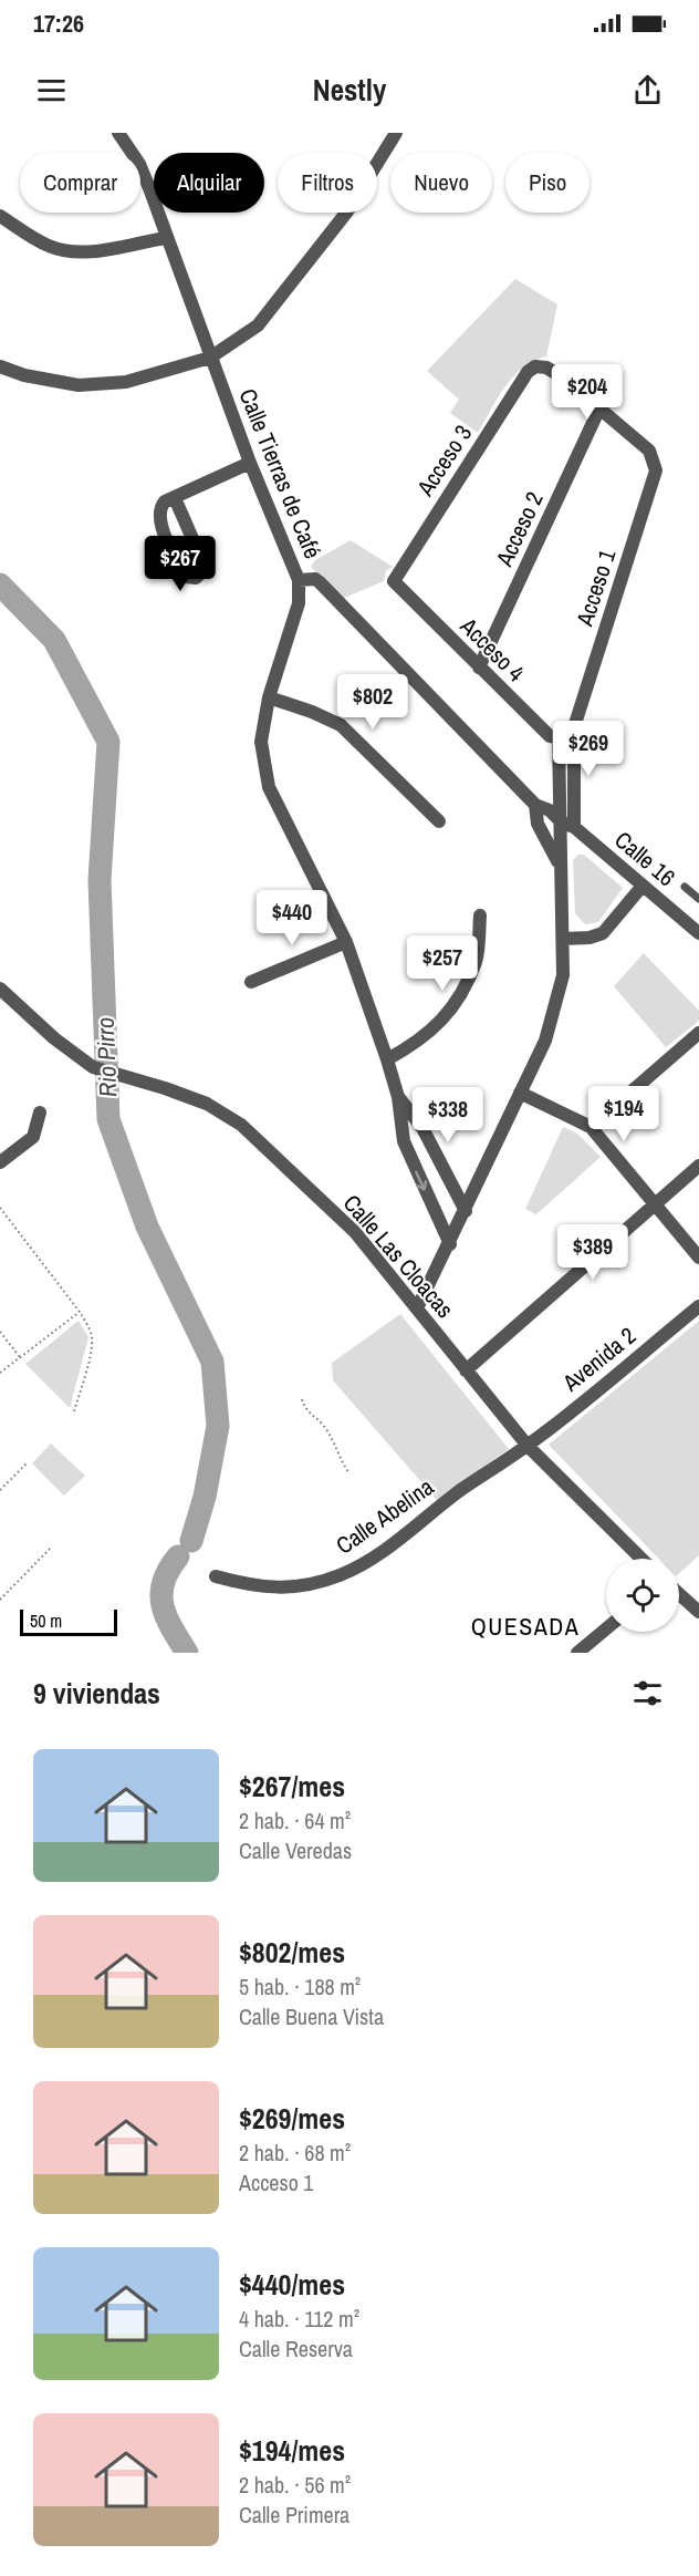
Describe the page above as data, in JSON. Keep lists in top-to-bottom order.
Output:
{
  "streets": {
    "street": [
      "Acceso 3",
      "Calle Tierras de Café",
      "Acceso 2",
      "Acceso 1",
      "Acceso 4",
      "Calle 16",
      "Calle Las Cloacas",
      "Avenida 2",
      "Calle Abelina"
    ]
  },
  "crossings": [
    ["Acceso 3", "Acceso 2"],
    ["Acceso 3", "Acceso 1"],
    ["Acceso 3", "Acceso 4"],
    ["Calle Tierras de Café", "Acceso 1"],
    ["Calle Tierras de Café", "Calle 16"],
    ["Acceso 2", "Acceso 1"],
    ["Acceso 2", "Acceso 4"],
    ["Acceso 1", "Acceso 4"],
    ["Acceso 1", "Calle 16"],
    ["Acceso 1", "Calle Las Cloacas"],
    ["Calle Las Cloacas", "Avenida 2"],
    ["Calle Las Cloacas", "Calle Abelina"],
    ["Avenida 2", "Calle Abelina"]
  ],
  "districts": ["QUESADA"],
  "water": ["Rio Pirro"],
  "scale_bar": "50 m",
  "page": {
    "status": "17:26",
    "header": "Nestly",
    "chip": [
      "Comprar",
      "Alquilar",
      "Filtros",
      "Nuevo",
      "Piso"
    ],
    "price": [
      "$204",
      "$267",
      "$802",
      "$269",
      "$440",
      "$257",
      "$194",
      "$338",
      "$389"
    ],
    "scale": "50 m",
    "heading": "9 viviendas",
    "list": [
      {
        "name": "$267/mes",
        "note": "2 hab. · 64 m² · Calle Veredas"
      },
      {
        "name": "$802/mes",
        "note": "5 hab. · 188 m² · Calle Buena Vista"
      },
      {
        "name": "$269/mes",
        "note": "2 hab. · 68 m² · Acceso 1"
      },
      {
        "name": "$440/mes",
        "note": "4 hab. · 112 m² · Calle Reserva"
      },
      {
        "name": "$194/mes",
        "note": "2 hab. · 56 m² · Calle Primera"
      }
    ]
  }
}
